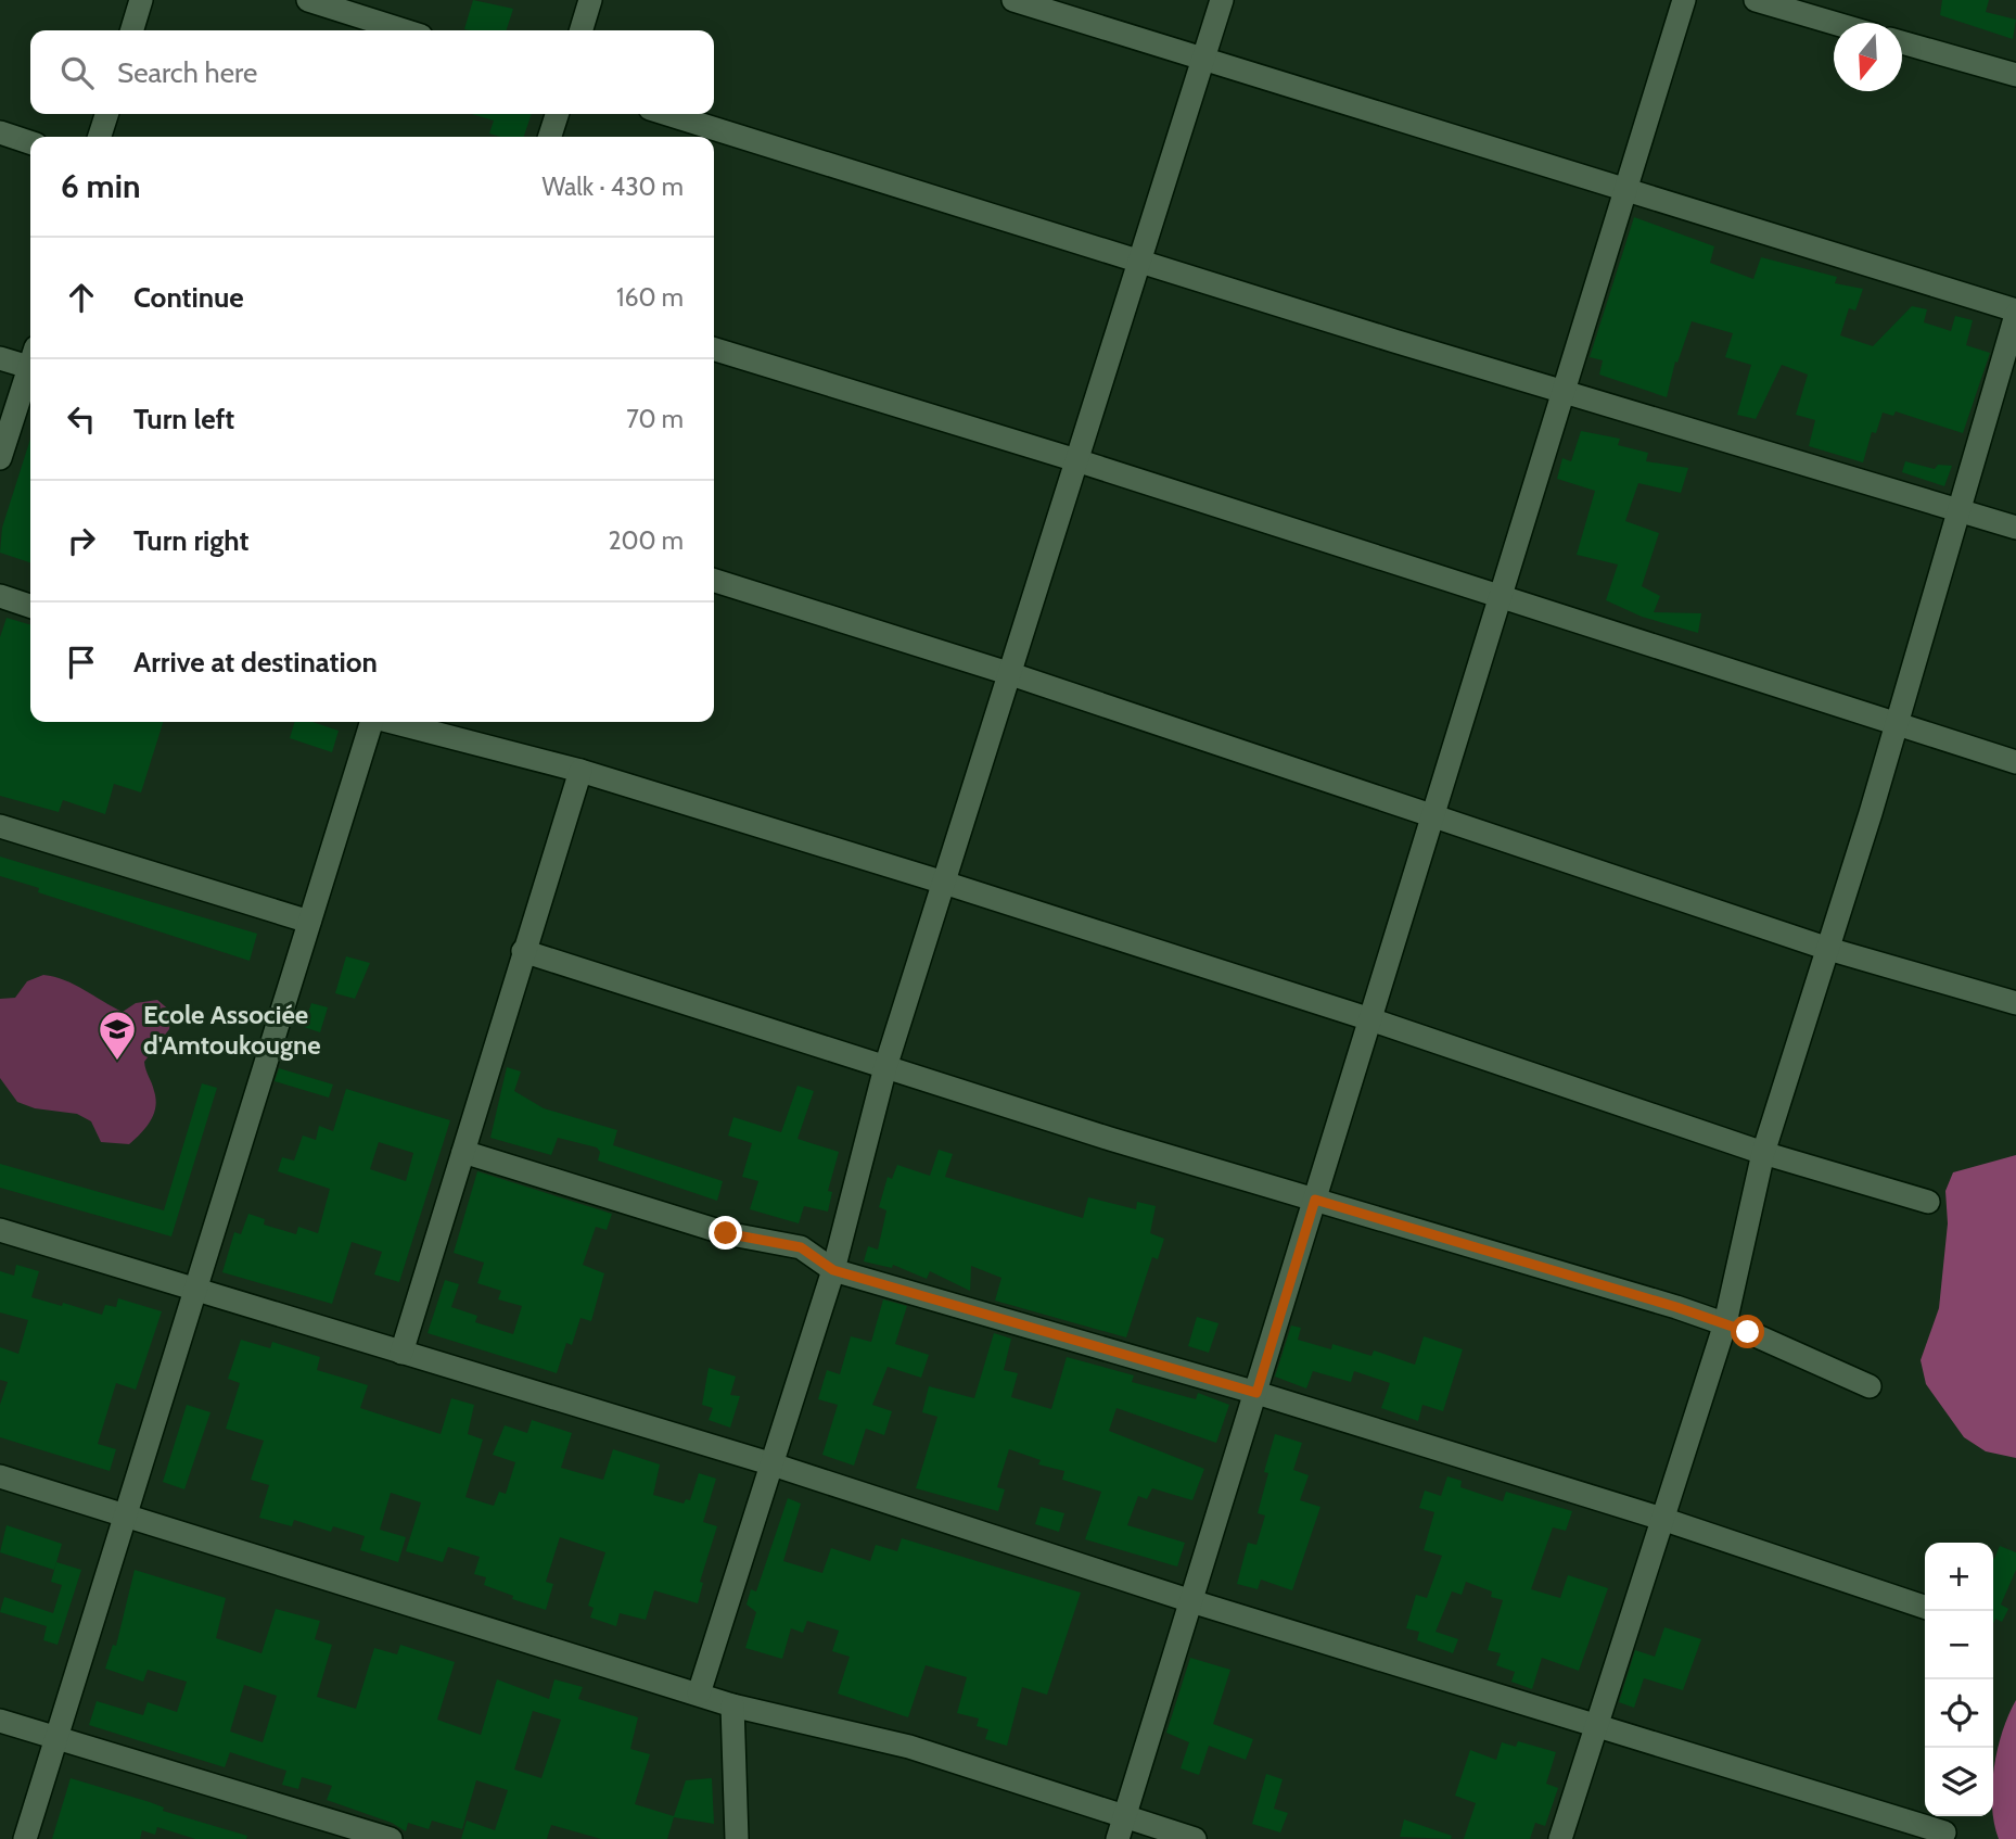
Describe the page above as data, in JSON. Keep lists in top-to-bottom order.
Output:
{
  "places": {
    "school or university": ["Ecole Associée d'Amtoukougne"]
  },
  "north": "bottom",
  "page": {
    "search": "Search here",
    "heading": ["6 min", "Walk · 430 m"],
    "list": [
      ["Continue", "160 m"],
      ["Turn left", "70 m"],
      ["Turn right", "200 m"],
      "Arrive at destination"
    ],
    "map_buttons": ["+", "−"]
  }
}
